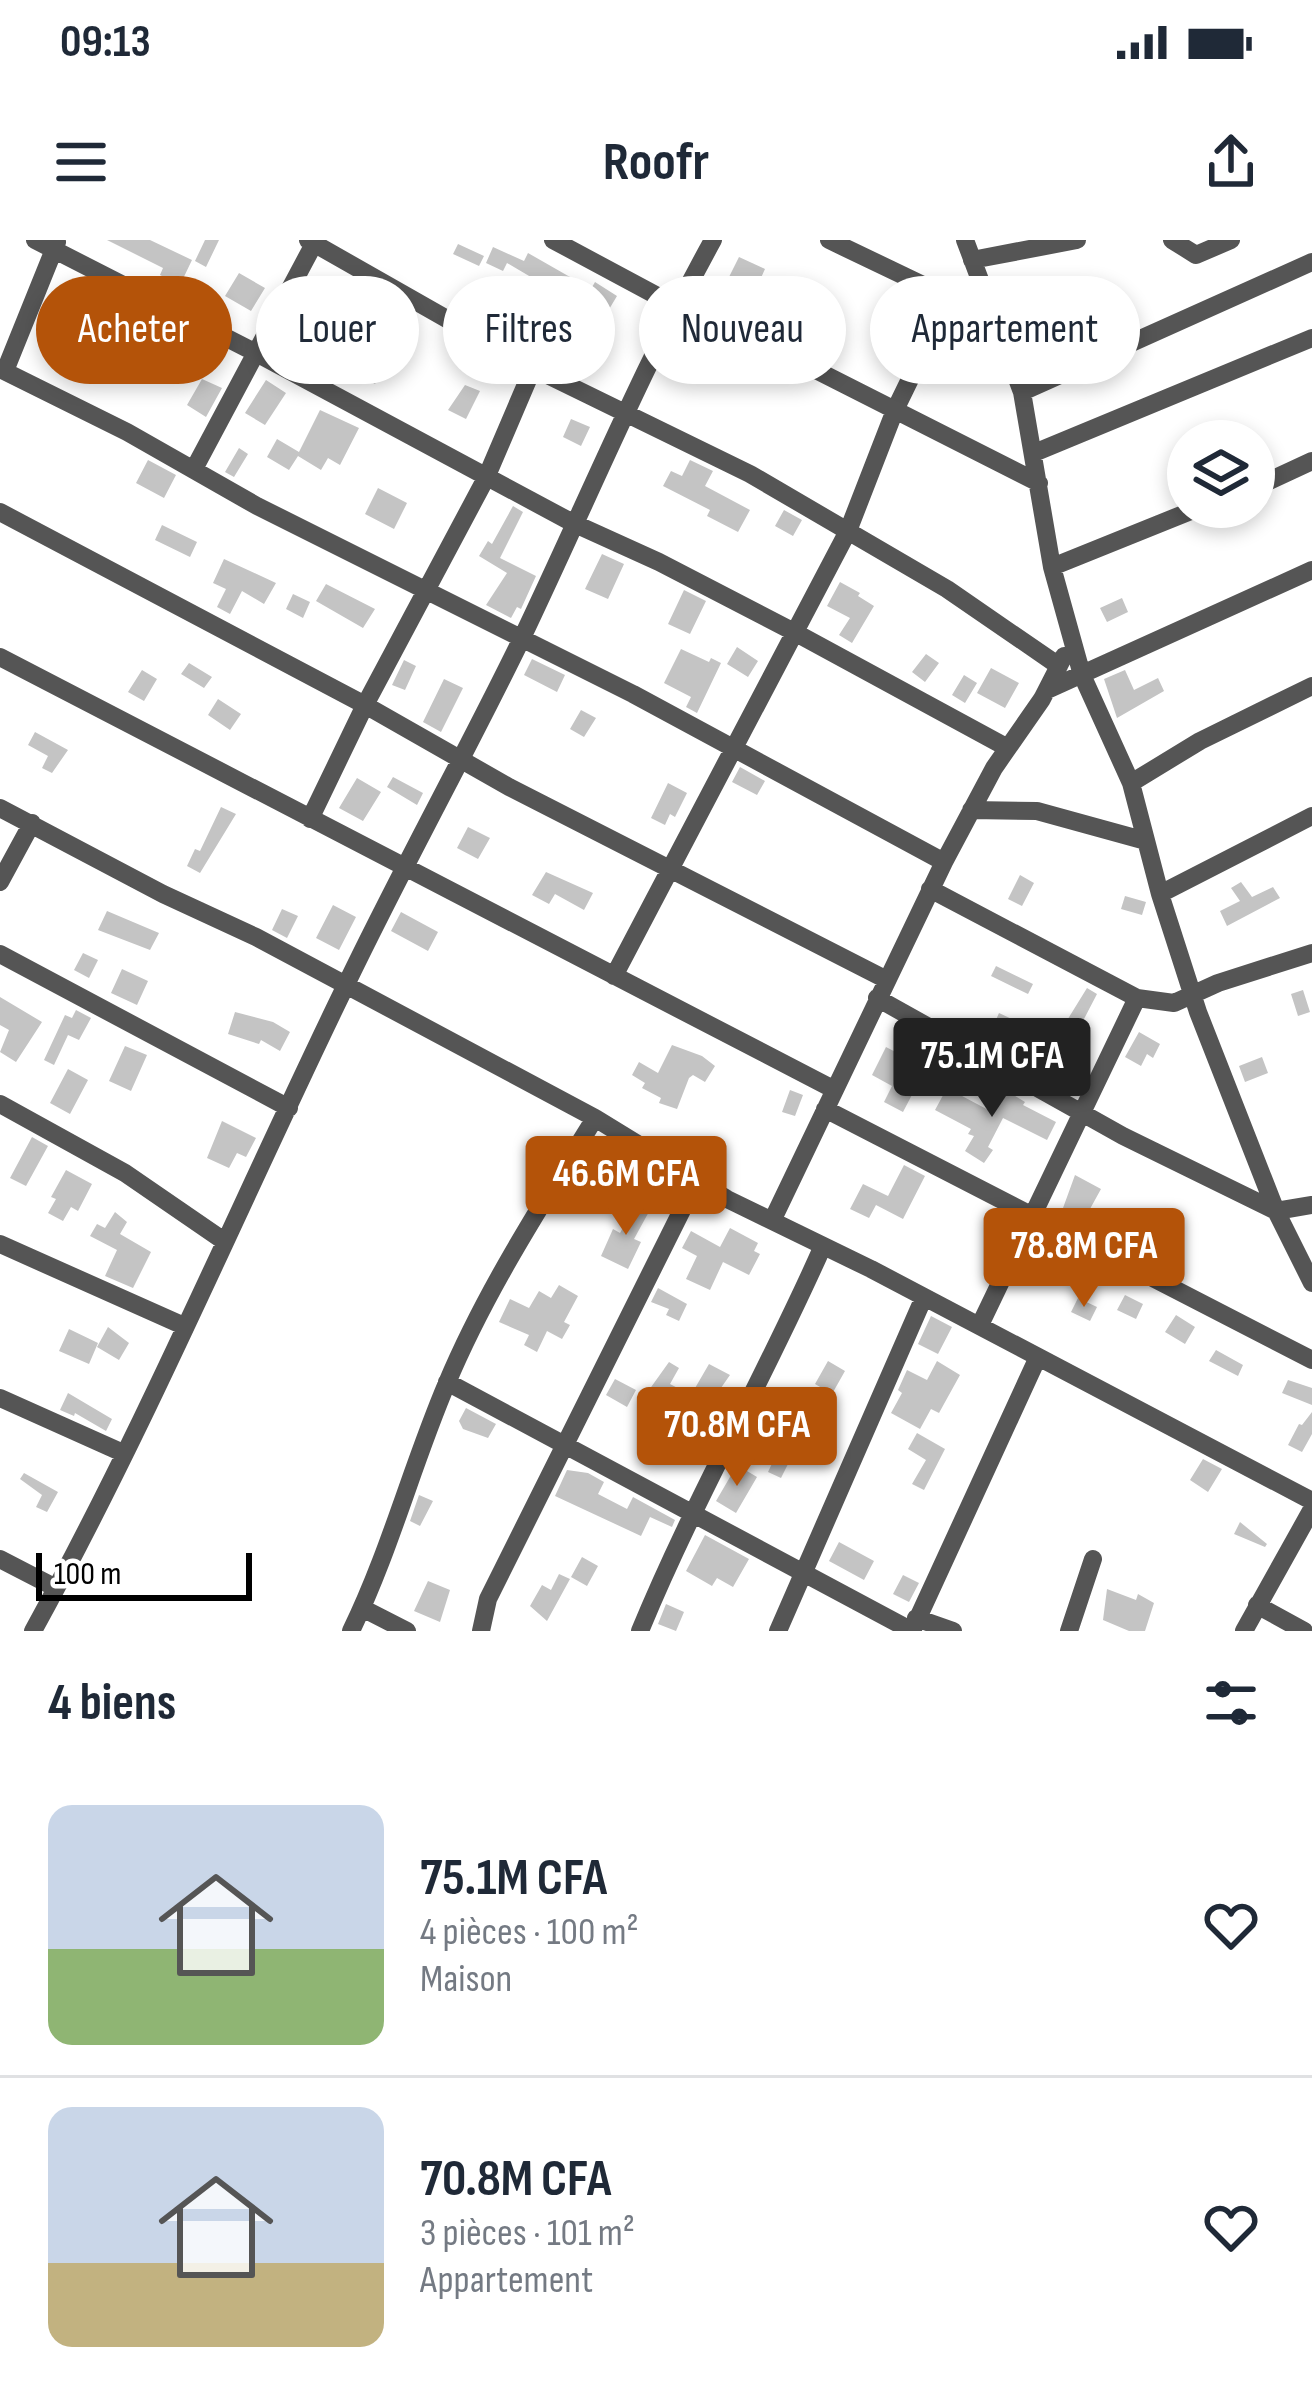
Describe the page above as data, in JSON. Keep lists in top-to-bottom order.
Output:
{
  "scale_bar": "100 m",
  "page": {
    "status": "09:13",
    "header": "Roofr",
    "chip": [
      "Acheter",
      "Louer",
      "Filtres",
      "Nouveau",
      "Appartement"
    ],
    "price": [
      "75.1M CFA",
      "46.6M CFA",
      "78.8M CFA",
      "70.8M CFA"
    ],
    "scale": "100 m",
    "heading": "4 biens",
    "list": [
      {
        "name": "75.1M CFA",
        "note": "4 pièces · 100 m² · Maison"
      },
      {
        "name": "70.8M CFA",
        "note": "3 pièces · 101 m² · Appartement"
      }
    ]
  }
}
